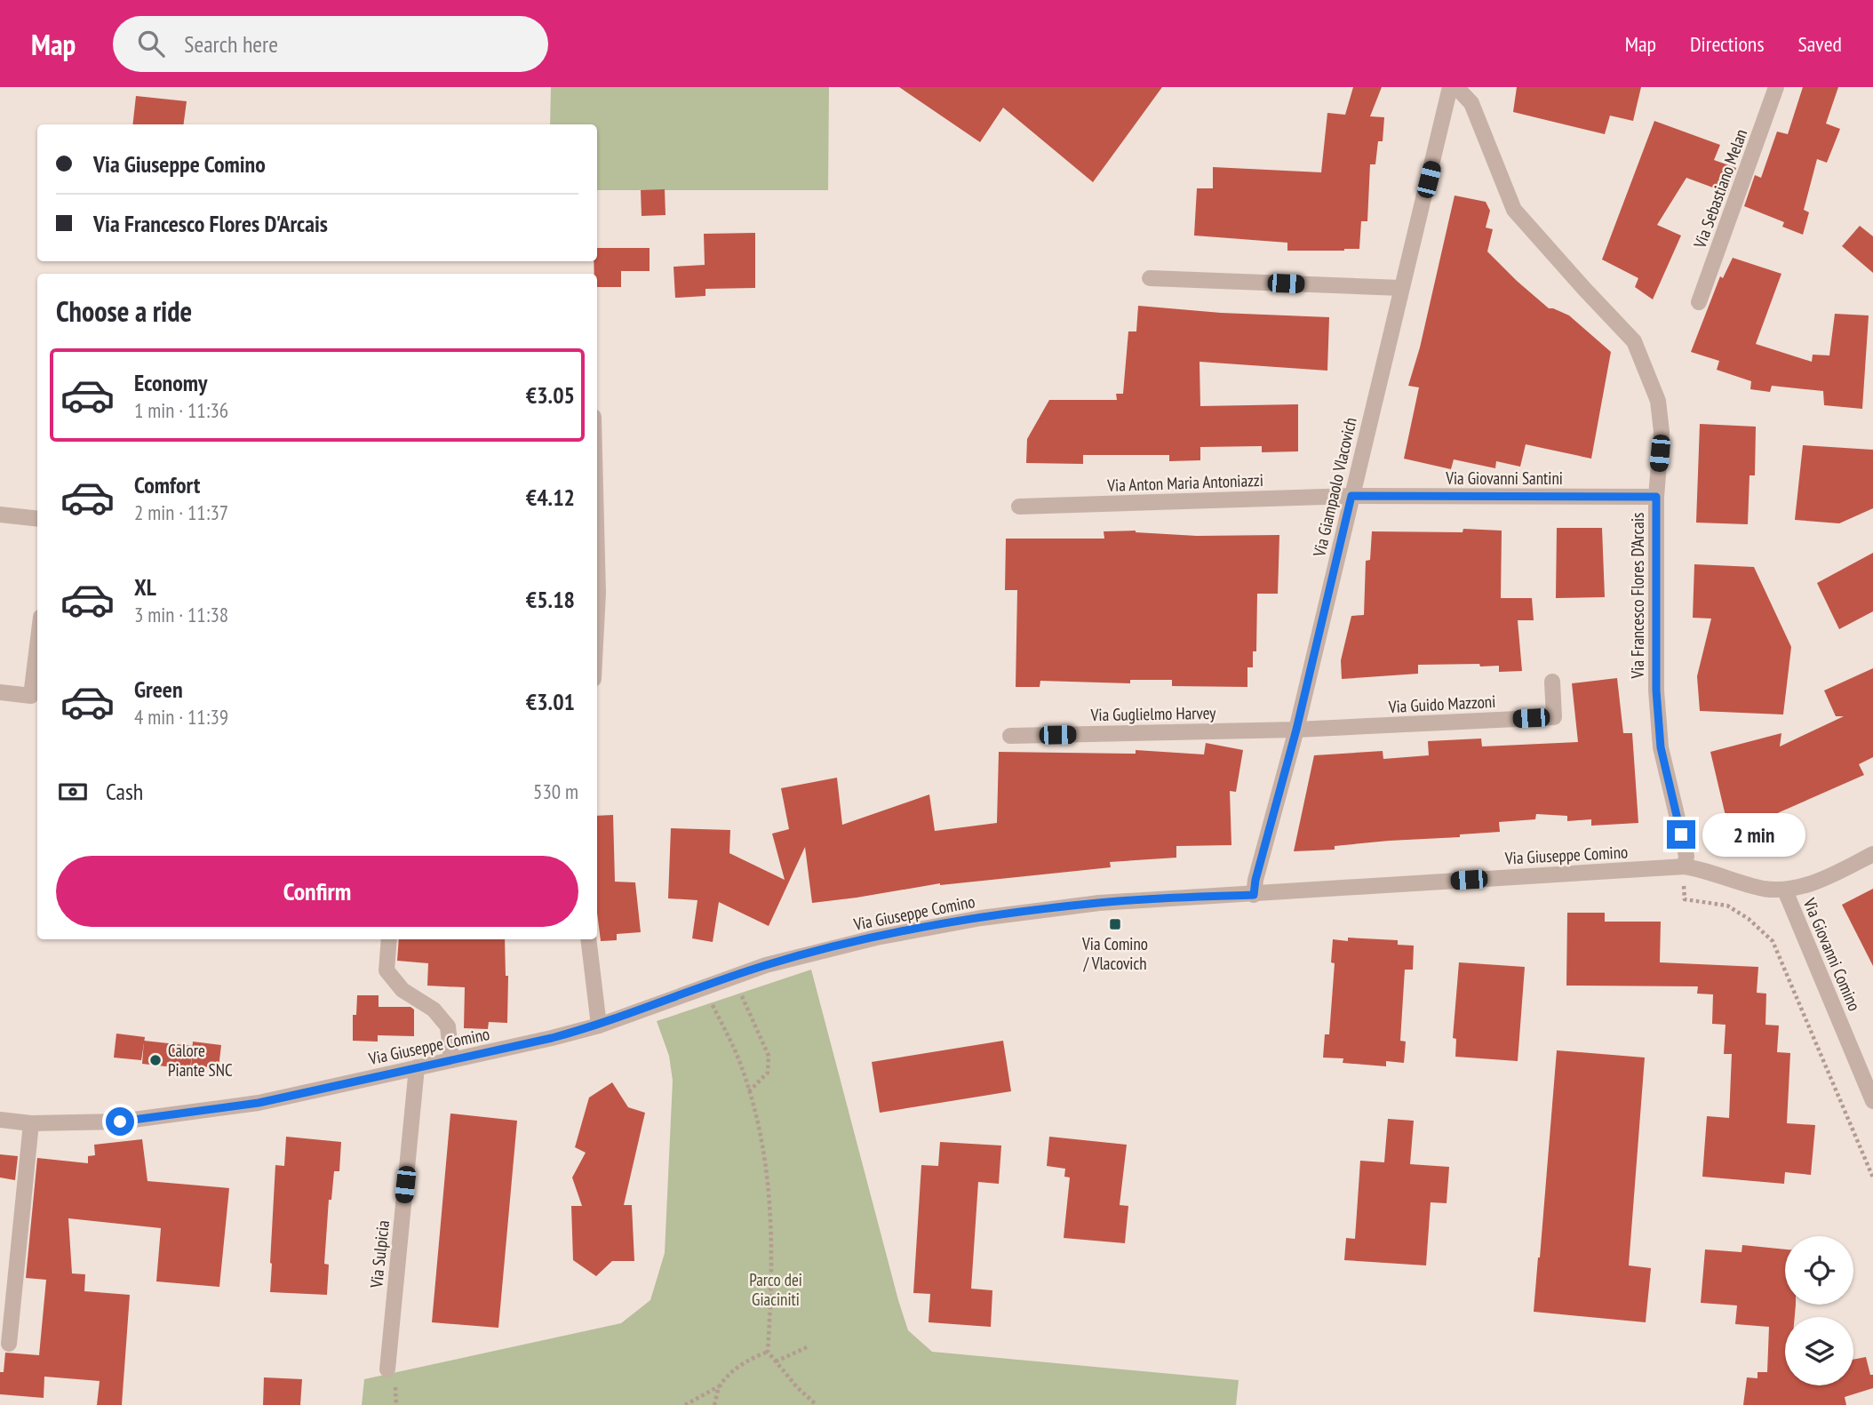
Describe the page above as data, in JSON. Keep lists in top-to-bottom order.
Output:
{
  "streets": {
    "street": [
      "Via Sebastiano Melan",
      "Via Giovanni Santini",
      "Via Anton Maria Antoniazzi",
      "Via Giampaolo Vlacovich",
      "Via Francesco Flores D'Arcais",
      "Via Guido Mazzoni",
      "Via Guglielmo Harvey",
      "Via Giuseppe Comino",
      "Via Giovanni Comino",
      "Via Sulpicia"
    ]
  },
  "crossings": [
    ["Via Giovanni Santini", "Via Anton Maria Antoniazzi"],
    ["Via Giovanni Santini", "Via Giampaolo Vlacovich"],
    ["Via Giovanni Santini", "Via Francesco Flores D'Arcais"],
    ["Via Anton Maria Antoniazzi", "Via Giampaolo Vlacovich"],
    ["Via Giampaolo Vlacovich", "Via Guido Mazzoni"],
    ["Via Giampaolo Vlacovich", "Via Guglielmo Harvey"],
    ["Via Giampaolo Vlacovich", "Via Giuseppe Comino"],
    ["Via Francesco Flores D'Arcais", "Via Giuseppe Comino"],
    ["Via Guido Mazzoni", "Via Guglielmo Harvey"],
    ["Via Giuseppe Comino", "Via Giovanni Comino"],
    ["Via Giuseppe Comino", "Via Sulpicia"]
  ],
  "parks": ["Parco dei Giaciniti"],
  "places": {
    "transit": ["Via Comino / Vlacovich"],
    "other": ["Calore Piante SNC"]
  },
  "page": {
    "header": "Map",
    "search": "Search here",
    "nav": ["Map", "Directions", "Saved"],
    "banner": ["Via Giuseppe Comino", "Via Francesco Flores D'Arcais"],
    "heading": "Choose a ride",
    "list": [
      {
        "name": "Economy",
        "note": "1 min · 11:36",
        "value": "€3.05"
      },
      {
        "name": "Comfort",
        "note": "2 min · 11:37",
        "value": "€4.12"
      },
      {
        "name": "XL",
        "note": "3 min · 11:38",
        "value": "€5.18"
      },
      {
        "name": "Green",
        "note": "4 min · 11:39",
        "value": "€3.01"
      }
    ],
    "pay": ["Cash", "530 m"],
    "bubble": "2 min",
    "buttons": "Confirm"
  }
}
